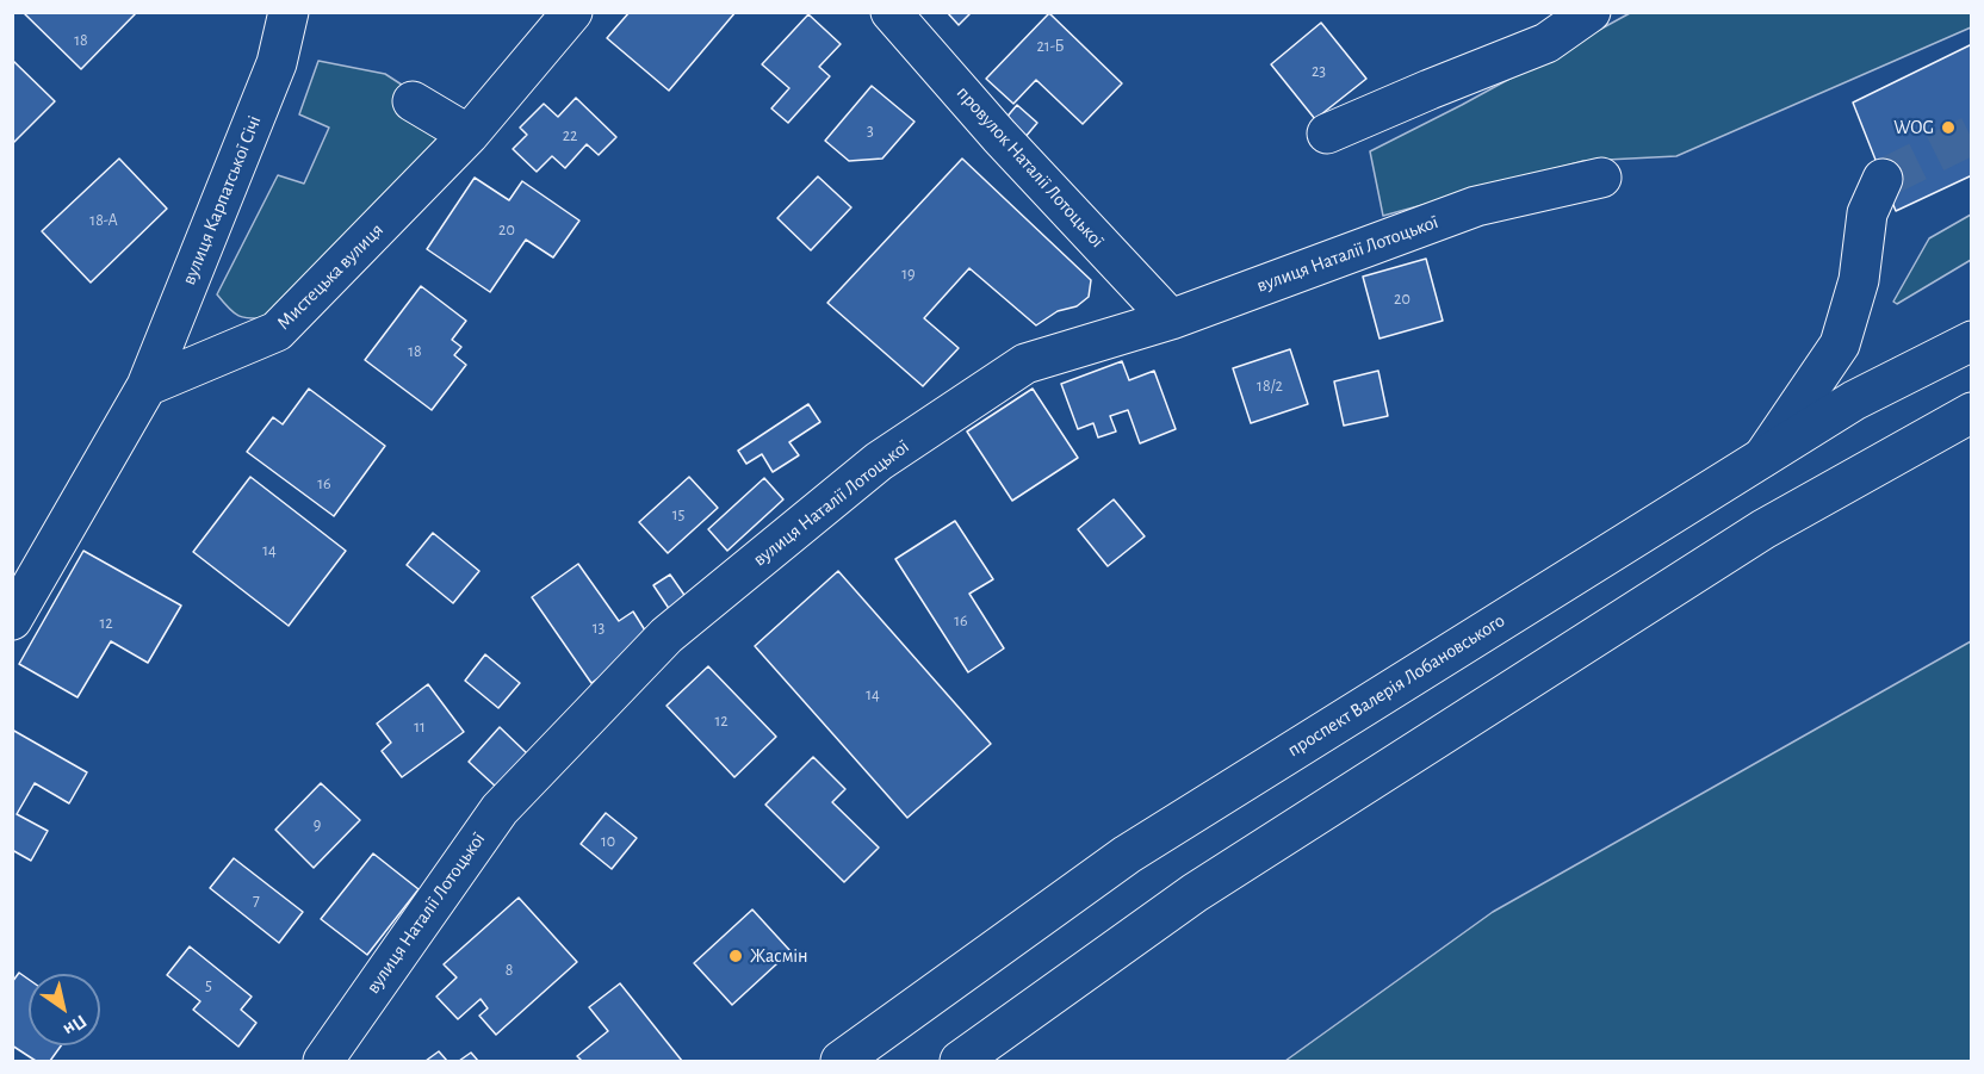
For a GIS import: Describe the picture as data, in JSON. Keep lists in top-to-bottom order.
{
  "streets": {
    "street": [
      "провулок Наталії Лотоцької",
      "вулиця Карпатської Січі",
      "вулиця Наталії Лотоцької",
      "Мистецька вулиця",
      "проспект Валерія Лобановського"
    ]
  },
  "crossings": [
    ["провулок Наталії Лотоцької", "вулиця Наталії Лотоцької"],
    ["вулиця Карпатської Січі", "Мистецька вулиця"]
  ],
  "places": ["WOG", "Жасмін"],
  "house_numbers": [
    "18",
    "21-Б",
    "23",
    "3",
    "22",
    "18-А",
    "20",
    "19",
    "20",
    "18",
    "18/2",
    "16",
    "15",
    "14",
    "16",
    "12",
    "13",
    "14",
    "12",
    "11",
    "9",
    "10",
    "7",
    "8",
    "5"
  ],
  "north": "bottom right"
}
